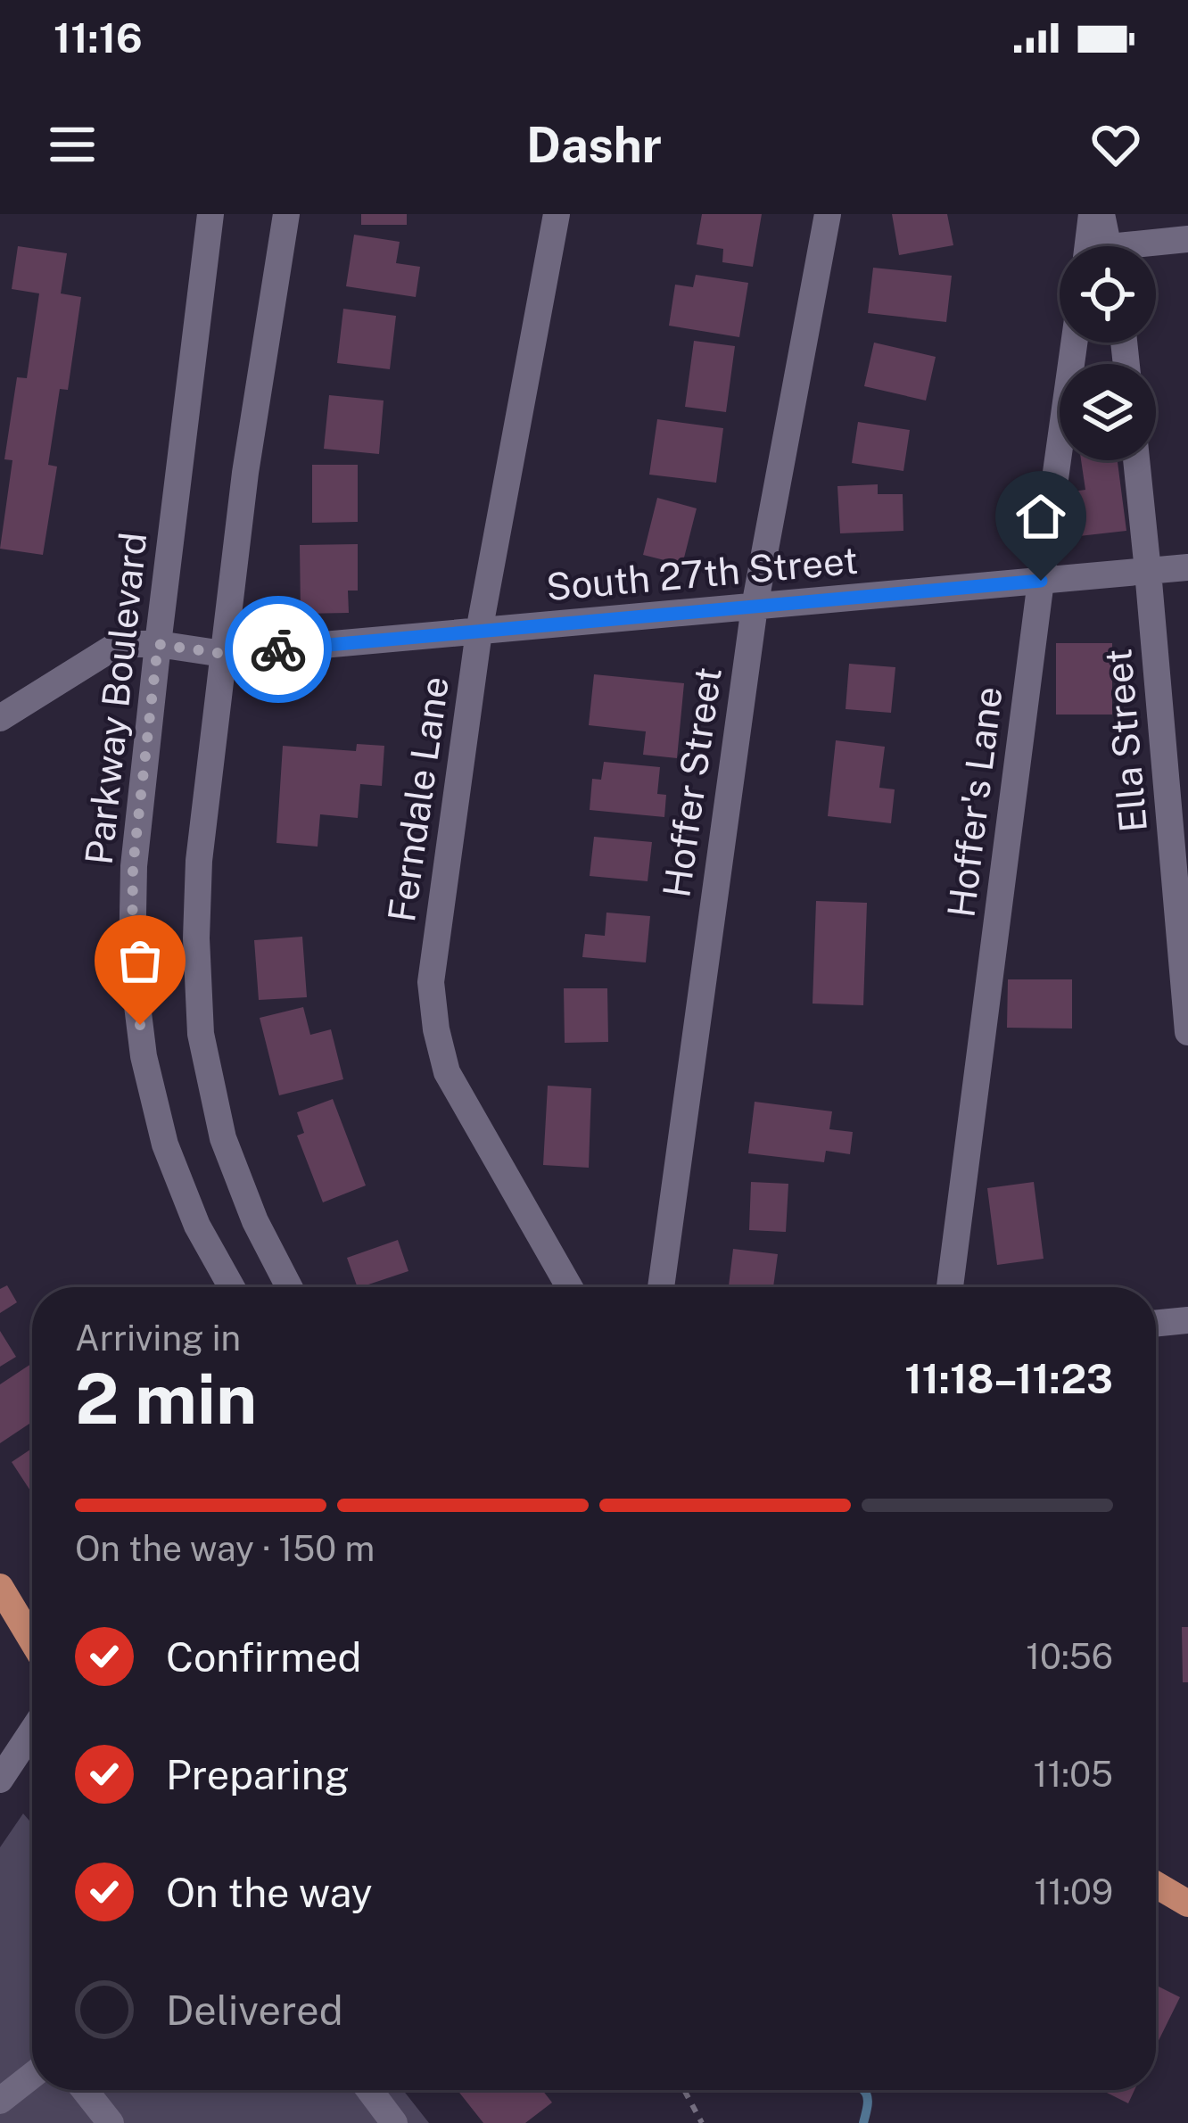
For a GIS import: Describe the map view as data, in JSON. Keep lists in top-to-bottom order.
{
  "streets": {
    "street": [
      "South 27th Street",
      "Parkway Boulevard",
      "Ella Street",
      "Hoffer Street",
      "Ferndale Lane",
      "Hoffer's Lane"
    ]
  },
  "crossings": [
    ["South 27th Street", "Parkway Boulevard"],
    ["South 27th Street", "Ella Street"],
    ["South 27th Street", "Hoffer Street"],
    ["South 27th Street", "Ferndale Lane"],
    ["South 27th Street", "Hoffer's Lane"]
  ],
  "page": {
    "status": "11:16",
    "header": "Dashr",
    "heading": ["2 min", "Arriving in", "11:18–11:23"],
    "bar": "On the way · 150 m",
    "list": [
      ["Confirmed", "10:56"],
      ["Preparing", "11:05"],
      ["On the way", "11:09"],
      "Delivered"
    ]
  }
}
